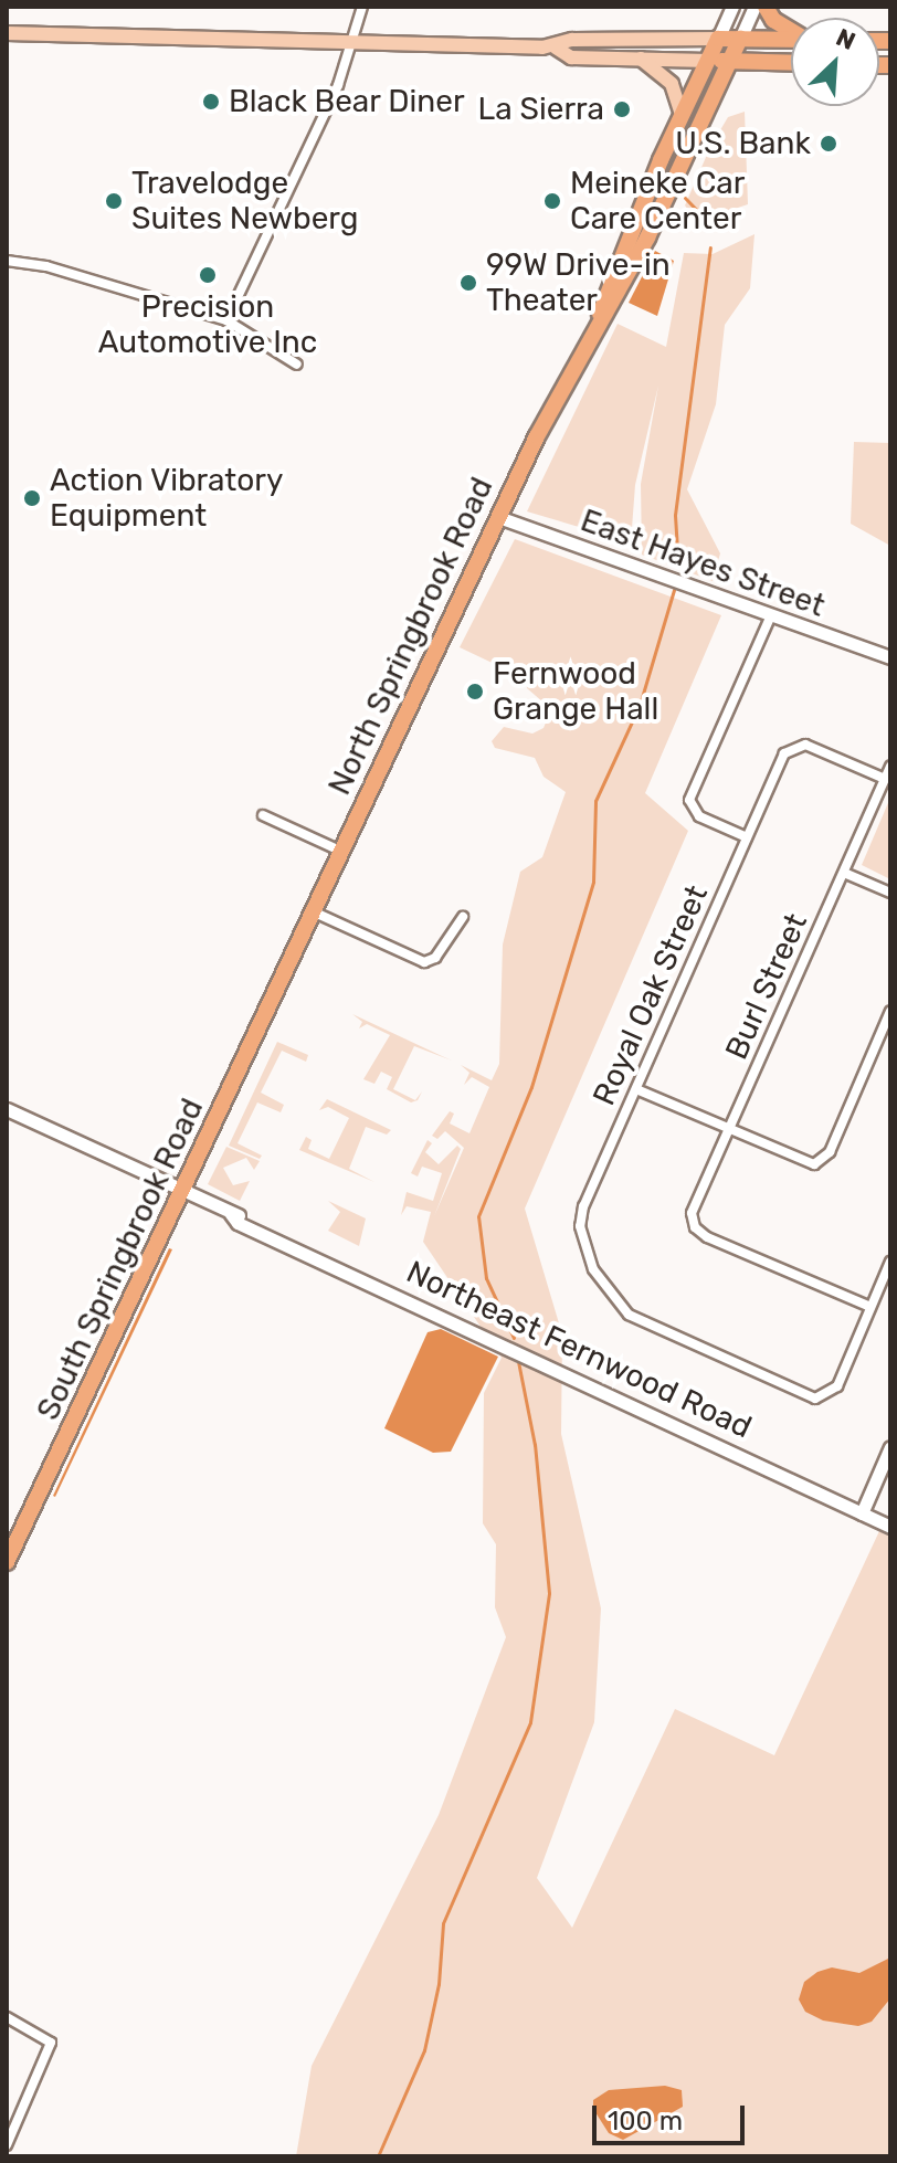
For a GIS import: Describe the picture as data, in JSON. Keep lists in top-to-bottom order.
{
  "streets": {
    "highway": ["North Springbrook Road", "South Springbrook Road"],
    "street": [
      "East Hayes Street",
      "Burl Street",
      "Royal Oak Street",
      "Northeast Fernwood Road"
    ]
  },
  "crossings": [
    ["East Hayes Street", "North Springbrook Road"],
    ["North Springbrook Road", "South Springbrook Road"],
    ["Burl Street", "Royal Oak Street"],
    ["South Springbrook Road", "Northeast Fernwood Road"]
  ],
  "places": [
    "Black Bear Diner",
    "La Sierra",
    "U.S. Bank",
    "Travelodge Suites Newberg",
    "Meineke Car Care Center",
    "Precision Automotive Inc",
    "99W Drive-in Theater",
    "Action Vibratory Equipment",
    "Fernwood Grange Hall"
  ],
  "scale_bar": "100 m",
  "north": "top right"
}
